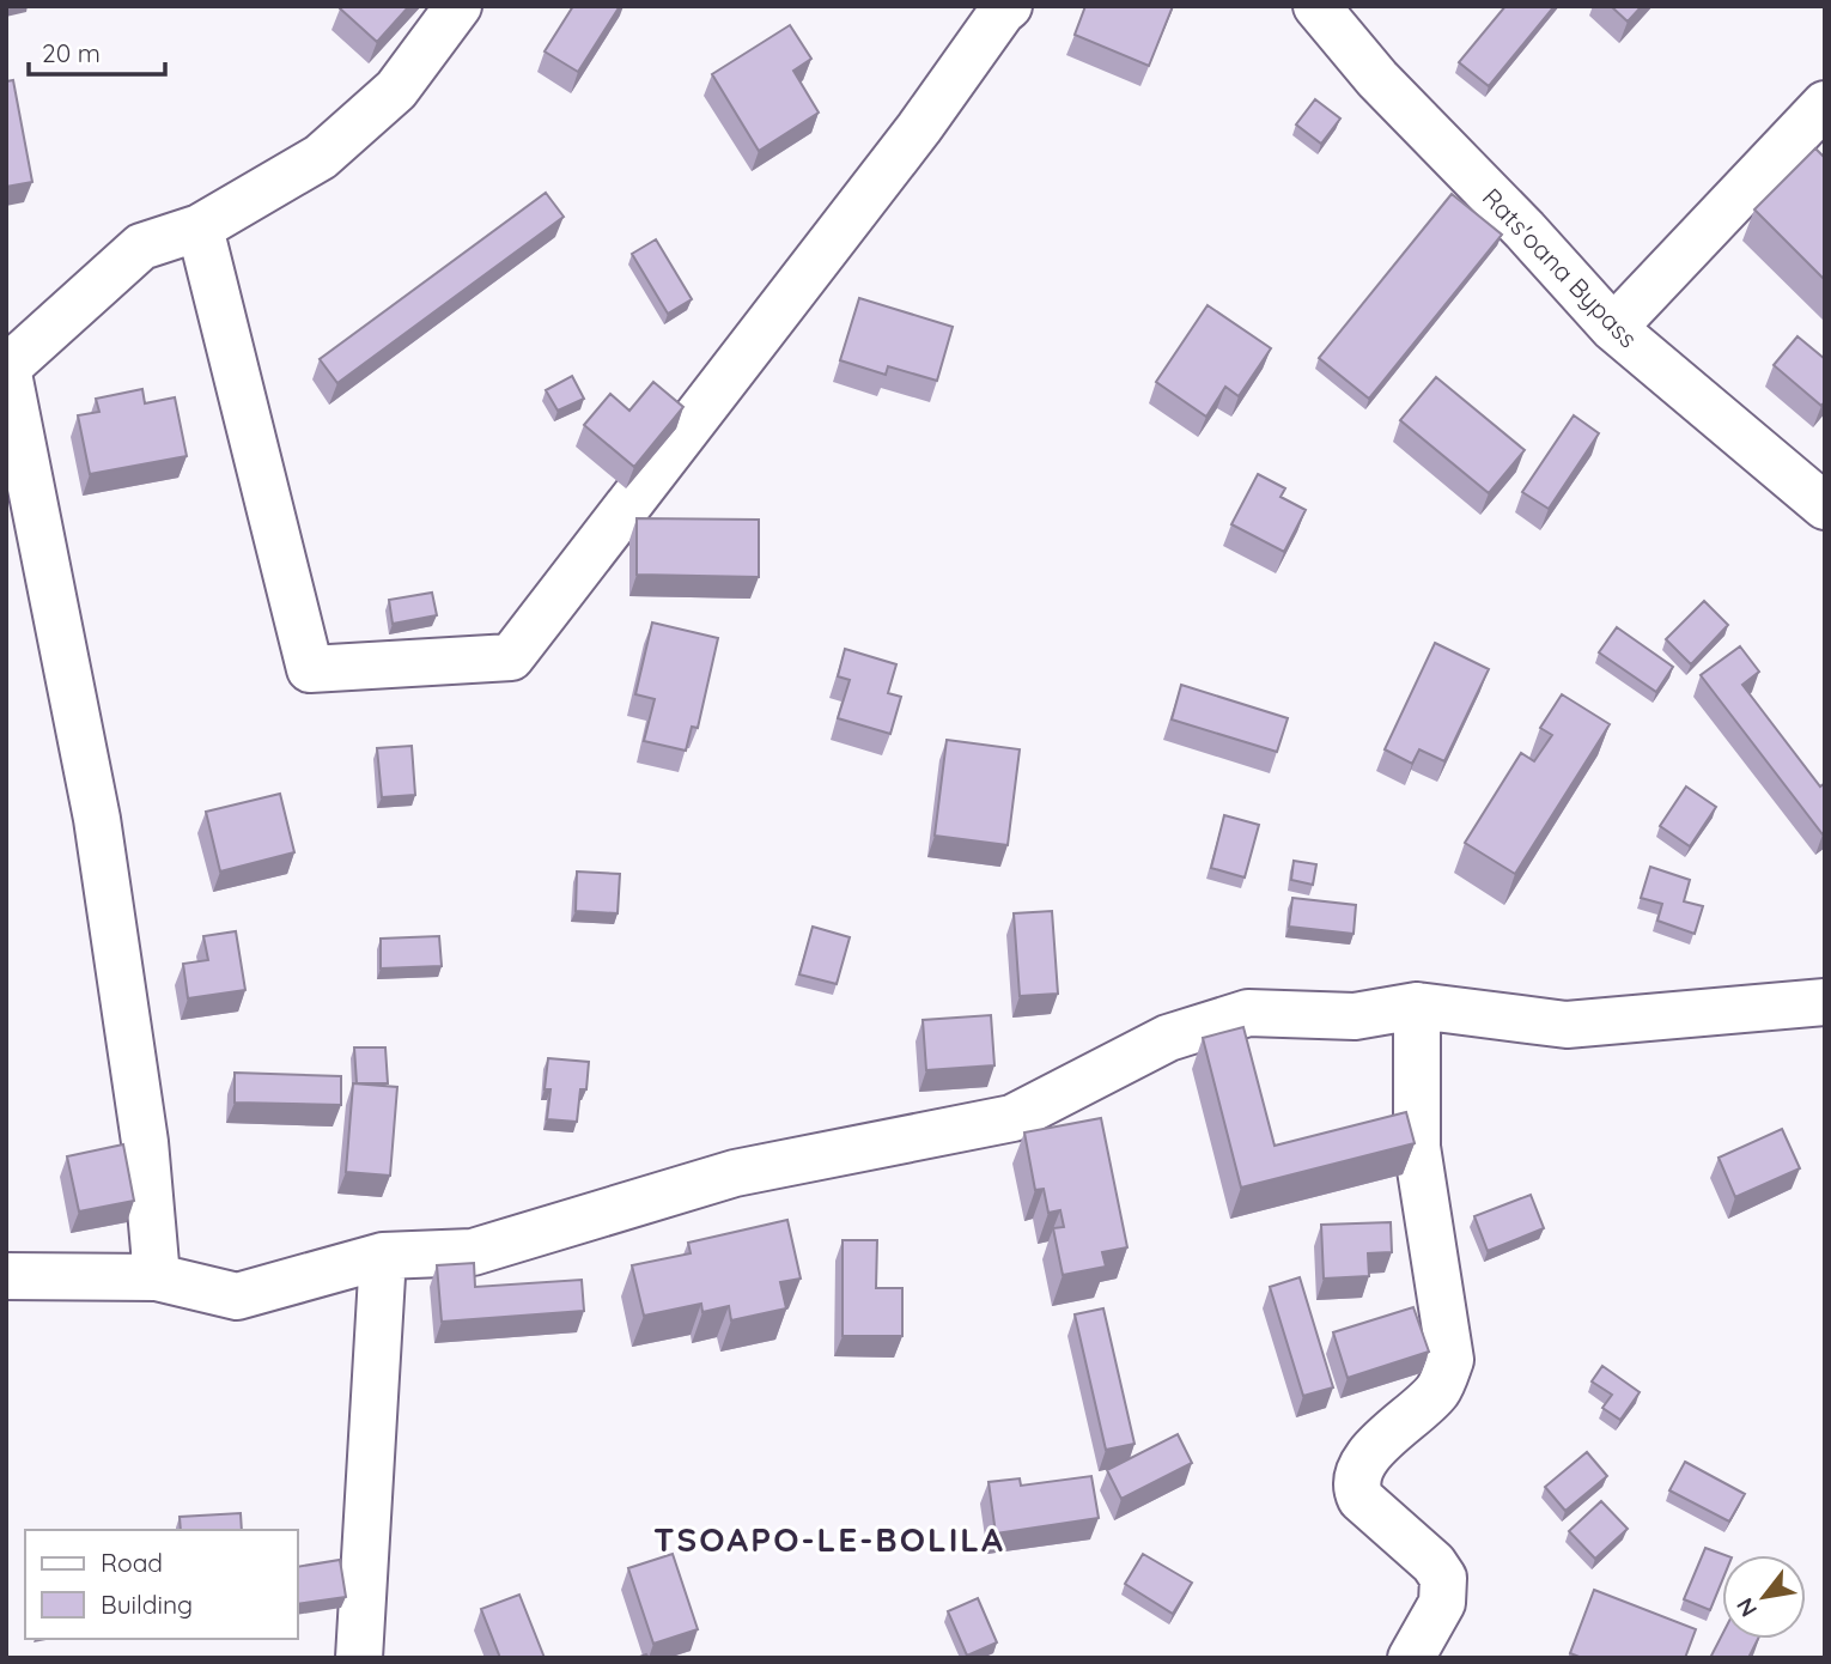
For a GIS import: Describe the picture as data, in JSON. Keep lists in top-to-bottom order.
{
  "streets": {
    "street": ["Rats'oana Bypass"]
  },
  "districts": ["TSOAPO-LE-BOLILA"],
  "legend": ["Road", "Building"],
  "scale_bar": "20 m",
  "north": "bottom left"
}
